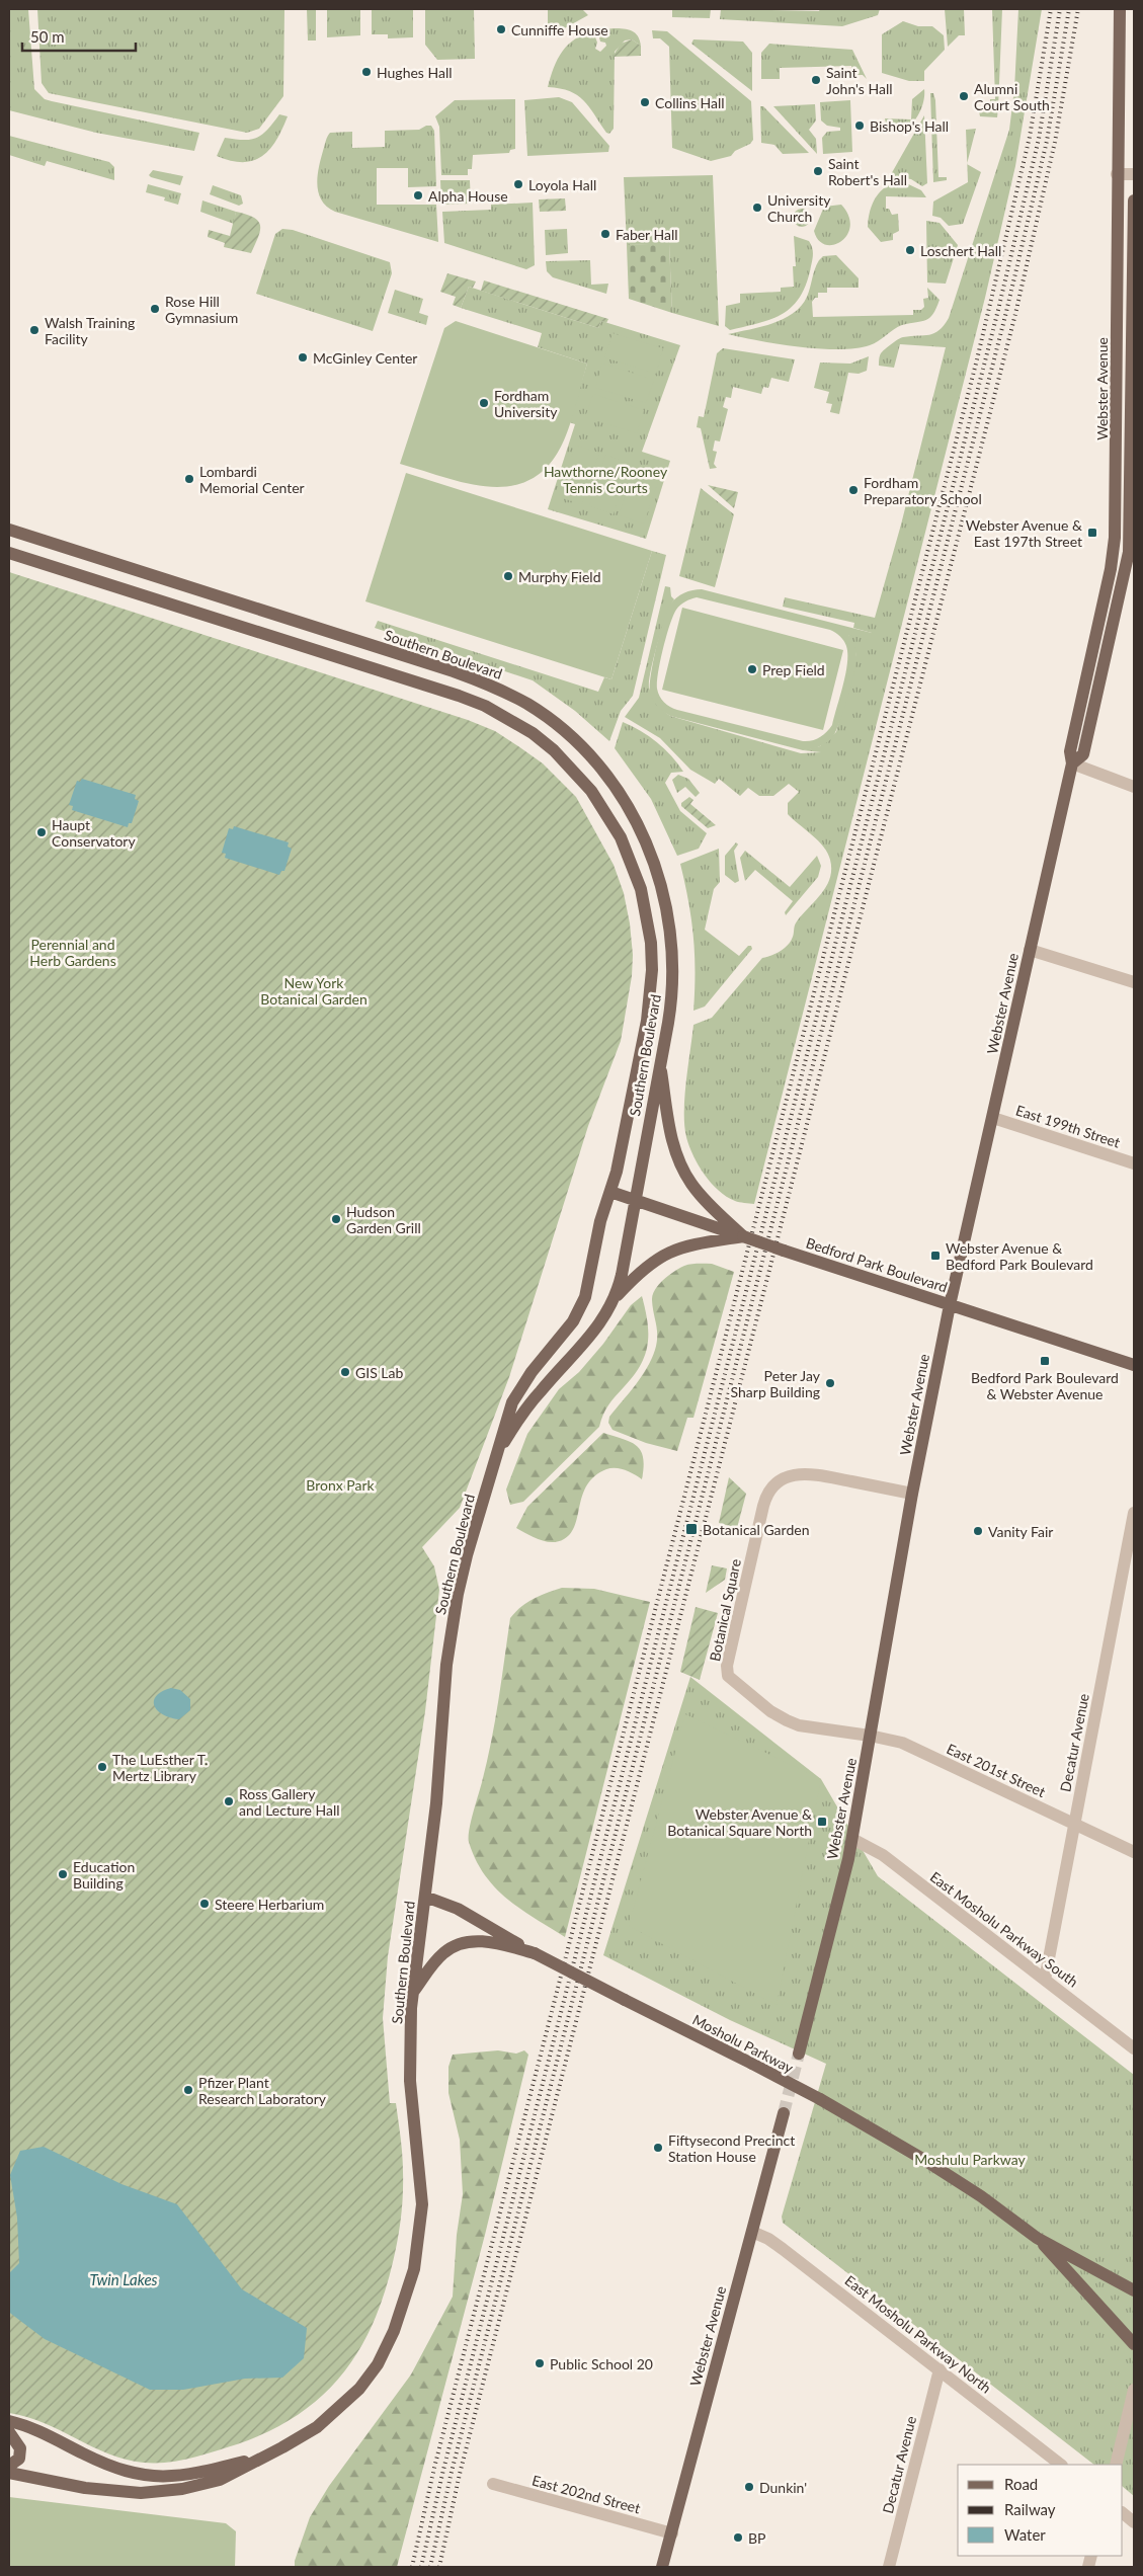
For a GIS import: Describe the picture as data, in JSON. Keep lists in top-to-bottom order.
{
  "streets": {
    "main road": [
      "Webster Avenue",
      "Southern Boulevard",
      "Bedford Park Boulevard",
      "Mosholu Parkway"
    ],
    "street": [
      "East 199th Street",
      "Botanical Square",
      "Decatur Avenue",
      "East 201st Street",
      "East Mosholu Parkway South",
      "East Mosholu Parkway North",
      "East 202nd Street"
    ]
  },
  "crossings": [
    ["Webster Avenue", "East 199th Street"],
    ["Webster Avenue", "Bedford Park Boulevard"],
    ["Webster Avenue", "Botanical Square"],
    ["Webster Avenue", "East 201st Street"],
    ["Webster Avenue", "East Mosholu Parkway South"],
    ["Webster Avenue", "East Mosholu Parkway North"],
    ["Webster Avenue", "East 202nd Street"],
    ["Southern Boulevard", "Bedford Park Boulevard"],
    ["Southern Boulevard", "Mosholu Parkway"],
    ["Botanical Square", "East 201st Street"],
    ["Decatur Avenue", "East 201st Street"],
    ["Decatur Avenue", "East Mosholu Parkway South"],
    ["Decatur Avenue", "East Mosholu Parkway North"]
  ],
  "water": ["Twin Lakes"],
  "parks": [
    "Hawthorne/Rooney Tennis Courts",
    "Perennial and Herb Gardens",
    "New York Botanical Garden",
    "Bronx Park",
    "Moshulu Parkway"
  ],
  "places": {
    "other": [
      "Cunniffe House",
      "Hughes Hall",
      "Saint John's Hall",
      "Alumni Court South",
      "Collins Hall",
      "Bishop's Hall",
      "Saint Robert's Hall",
      "Loyola Hall",
      "Alpha House",
      "University Church",
      "Faber Hall",
      "Loschert Hall",
      "Rose Hill Gymnasium",
      "Walsh Training Facility",
      "McGinley Center",
      "Fordham University",
      "Lombardi Memorial Center",
      "Fordham Preparatory School",
      "Murphy Field",
      "Prep Field",
      "Haupt Conservatory",
      "Hudson Garden Grill",
      "GIS Lab",
      "Peter Jay Sharp Building",
      "Vanity Fair",
      "The LuEsther T. Mertz Library",
      "Ross Gallery and Lecture Hall",
      "Education Building",
      "Steere Herbarium",
      "Pfizer Plant Research Laboratory",
      "Fiftysecond Precinct Station House",
      "Public School 20",
      "Dunkin'",
      "BP"
    ],
    "transit": [
      "Webster Avenue & East 197th Street",
      "Webster Avenue & Bedford Park Boulevard",
      "Bedford Park Boulevard & Webster Avenue",
      "Botanical Garden",
      "Webster Avenue & Botanical Square North"
    ]
  },
  "legend": ["Road", "Railway", "Water"],
  "scale_bar": "50 m"
}
